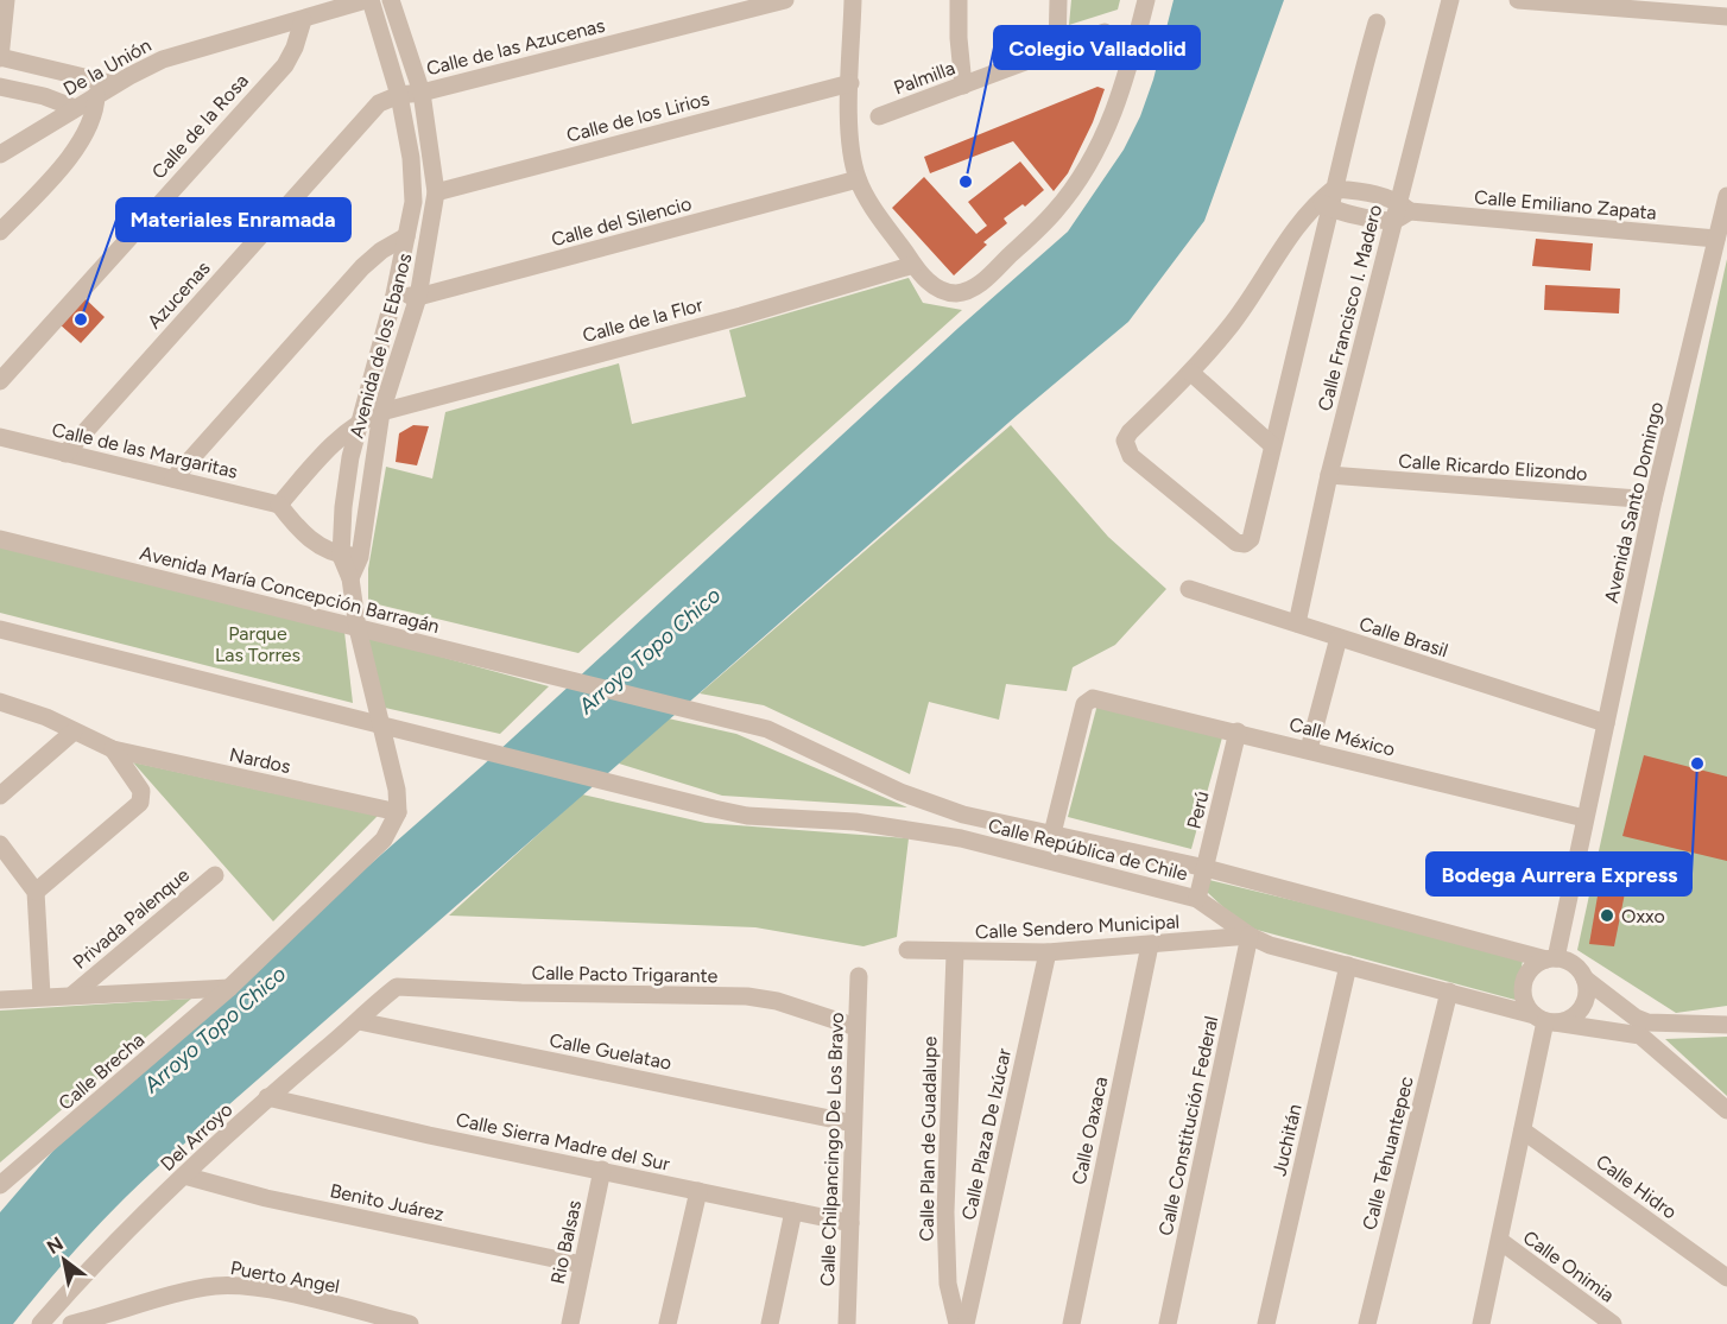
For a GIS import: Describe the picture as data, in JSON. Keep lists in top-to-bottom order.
{
  "streets": {
    "street": [
      "Calle de las Azucenas",
      "De la Unión",
      "Palmilla",
      "Calle de los Lirios",
      "Calle de la Rosa",
      "Calle Emiliano Zapata",
      "Calle del Silencio",
      "Azucenas",
      "Calle Francisco I. Madero",
      "Calle de la Flor",
      "Avenida de los Ebanos",
      "Calle de las Margaritas",
      "Calle Ricardo Elizondo",
      "Avenida Santo Domingo",
      "Avenida María Concepción Barragán",
      "Calle Brasil",
      "Calle México",
      "Nardos",
      "Perú",
      "Calle República de Chile",
      "Privada Palenque",
      "Calle Sendero Municipal",
      "Calle Pacto Trigarante",
      "Calle Guelatao",
      "Calle Brecha",
      "Calle Constitución Federal",
      "Calle Oaxaca",
      "Calle Plaza De Izúcar",
      "Del Arroyo",
      "Calle Plan de Guadalupe",
      "Juchitán",
      "Calle Sierra Madre del Sur",
      "Calle Chilpancingo De Los Bravo",
      "Calle Tehuantepec",
      "Calle Hidro",
      "Benito Juárez",
      "Rio Balsas",
      "Calle Onimia",
      "Puerto Angel"
    ]
  },
  "crossings": [
    ["Calle de las Azucenas", "Azucenas"],
    ["Calle de las Azucenas", "Avenida de los Ebanos"],
    ["De la Unión", "Calle de la Rosa"],
    ["Calle de los Lirios", "Avenida de los Ebanos"],
    ["Calle Emiliano Zapata", "Calle Francisco I. Madero"],
    ["Calle Emiliano Zapata", "Avenida Santo Domingo"],
    ["Calle del Silencio", "Avenida de los Ebanos"],
    ["Azucenas", "Avenida de los Ebanos"],
    ["Azucenas", "Calle de las Margaritas"],
    ["Calle Francisco I. Madero", "Calle Ricardo Elizondo"],
    ["Calle Francisco I. Madero", "Calle Brasil"],
    ["Calle de la Flor", "Avenida de los Ebanos"],
    ["Calle Ricardo Elizondo", "Avenida Santo Domingo"],
    ["Avenida Santo Domingo", "Calle Brasil"],
    ["Avenida Santo Domingo", "Calle México"],
    ["Avenida Santo Domingo", "Calle República de Chile"],
    ["Avenida María Concepción Barragán", "Calle República de Chile"],
    ["Calle México", "Perú"],
    ["Calle México", "Calle República de Chile"],
    ["Nardos", "Calle Brecha"],
    ["Perú", "Calle República de Chile"],
    ["Calle República de Chile", "Calle Sendero Municipal"],
    ["Calle República de Chile", "Calle Constitución Federal"],
    ["Calle República de Chile", "Juchitán"],
    ["Calle República de Chile", "Calle Tehuantepec"],
    ["Calle Sendero Municipal", "Calle Constitución Federal"],
    ["Calle Sendero Municipal", "Calle Oaxaca"],
    ["Calle Sendero Municipal", "Calle Plaza De Izúcar"],
    ["Calle Sendero Municipal", "Calle Plan de Guadalupe"],
    ["Calle Pacto Trigarante", "Del Arroyo"],
    ["Calle Pacto Trigarante", "Calle Chilpancingo De Los Bravo"],
    ["Calle Guelatao", "Del Arroyo"],
    ["Calle Guelatao", "Calle Chilpancingo De Los Bravo"],
    ["Del Arroyo", "Calle Sierra Madre del Sur"],
    ["Del Arroyo", "Benito Juárez"],
    ["Calle Sierra Madre del Sur", "Calle Chilpancingo De Los Bravo"],
    ["Calle Sierra Madre del Sur", "Rio Balsas"],
    ["Benito Juárez", "Rio Balsas"]
  ],
  "water": ["Arroyo Topo Chico"],
  "parks": ["Parque Las Torres"],
  "places": [
    "Colegio Valladolid",
    "Materiales Enramada",
    "Bodega Aurrera Express",
    "Oxxo"
  ],
  "north": "top left"
}
